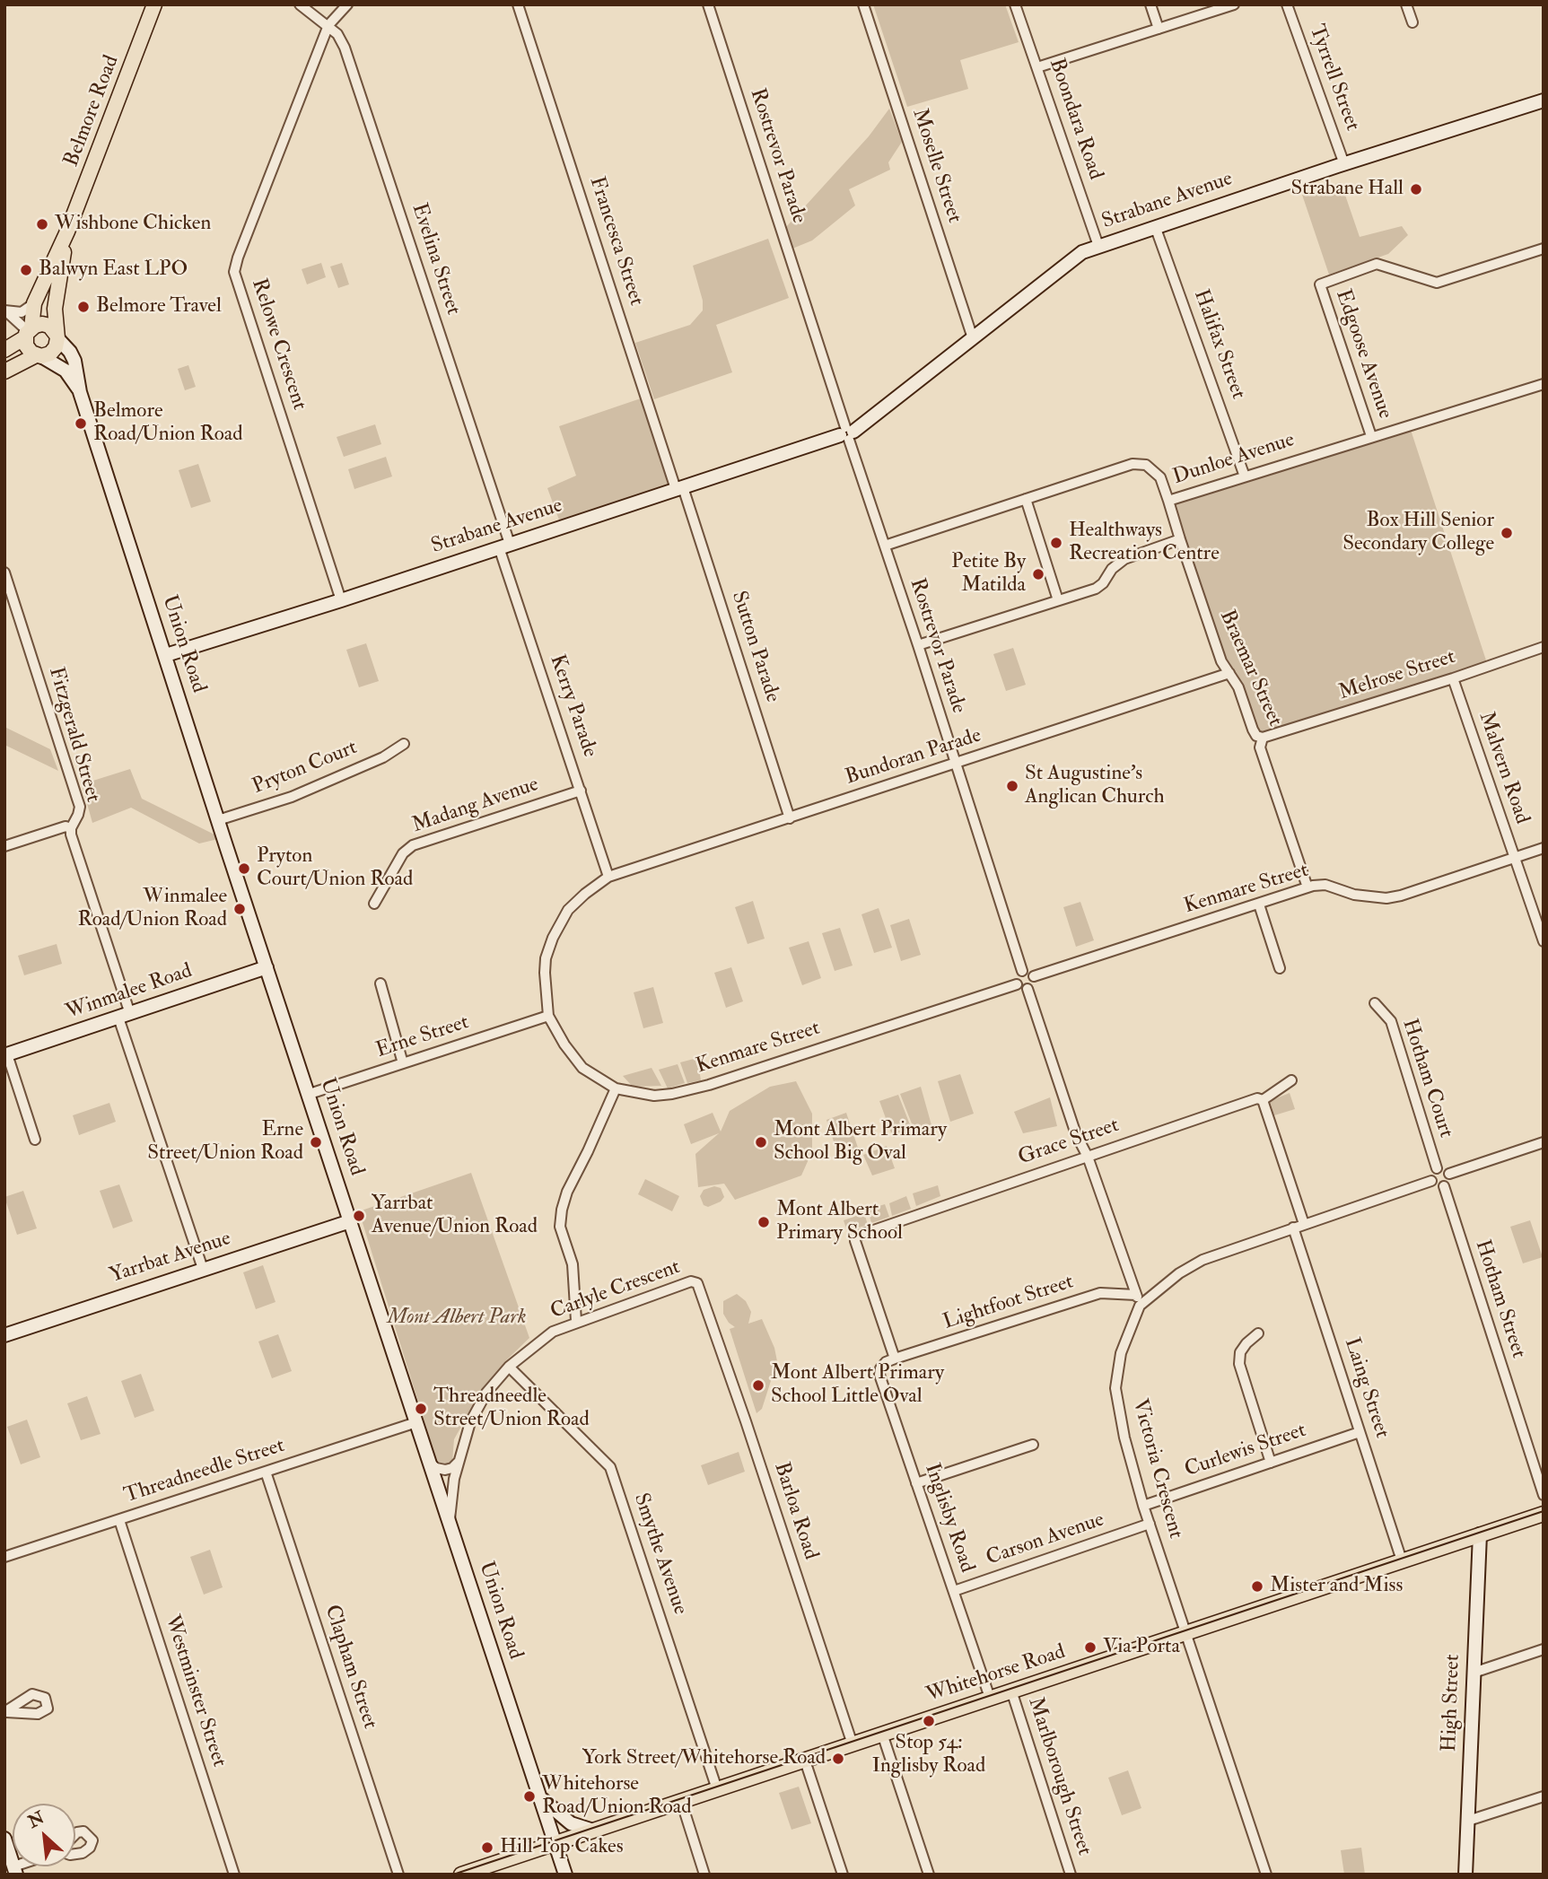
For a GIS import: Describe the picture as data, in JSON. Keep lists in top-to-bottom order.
{
  "streets": {
    "main road": ["Belmore Road", "Whitehorse Road"],
    "street": [
      "Tyrrell Street",
      "Boondara Road",
      "Rostrevor Parade",
      "Moselle Street",
      "Strabane Avenue",
      "Francesca Street",
      "Evelina Street",
      "Relowe Crescent",
      "Halifax Street",
      "Edgoose Avenue",
      "Dunloe Avenue",
      "Union Road",
      "Sutton Parade",
      "Braemar Street",
      "Melrose Street",
      "Kerry Parade",
      "Fitzgerald Street",
      "Bundoran Parade",
      "Pryton Court",
      "Malvern Road",
      "Madang Avenue",
      "Kenmare Street",
      "Winmalee Road",
      "Erne Street",
      "Hotham Court",
      "Grace Street",
      "Yarrbat Avenue",
      "Carlyle Crescent",
      "Hotham Street",
      "Lightfoot Street",
      "Laing Street",
      "Curlewis Street",
      "Victoria Crescent",
      "Threadneedle Street",
      "Barloa Road",
      "Inglisby Road",
      "Carson Avenue",
      "Smythe Avenue",
      "Clapham Street",
      "Westminster Street",
      "High Street",
      "Marlborough Street"
    ]
  },
  "crossings": [
    ["Tyrrell Street", "Strabane Avenue"],
    ["Belmore Road", "Union Road"],
    ["Boondara Road", "Strabane Avenue"],
    ["Rostrevor Parade", "Strabane Avenue"],
    ["Rostrevor Parade", "Dunloe Avenue"],
    ["Rostrevor Parade", "Bundoran Parade"],
    ["Rostrevor Parade", "Kenmare Street"],
    ["Moselle Street", "Strabane Avenue"],
    ["Strabane Avenue", "Francesca Street"],
    ["Strabane Avenue", "Evelina Street"],
    ["Strabane Avenue", "Relowe Crescent"],
    ["Strabane Avenue", "Halifax Street"],
    ["Strabane Avenue", "Union Road"],
    ["Strabane Avenue", "Sutton Parade"],
    ["Strabane Avenue", "Kerry Parade"],
    ["Francesca Street", "Sutton Parade"],
    ["Evelina Street", "Relowe Crescent"],
    ["Evelina Street", "Kerry Parade"],
    ["Halifax Street", "Dunloe Avenue"],
    ["Edgoose Avenue", "Dunloe Avenue"],
    ["Dunloe Avenue", "Braemar Street"],
    ["Union Road", "Pryton Court"],
    ["Union Road", "Winmalee Road"],
    ["Union Road", "Erne Street"],
    ["Union Road", "Yarrbat Avenue"],
    ["Union Road", "Carlyle Crescent"],
    ["Union Road", "Threadneedle Street"],
    ["Union Road", "Whitehorse Road"],
    ["Sutton Parade", "Bundoran Parade"],
    ["Braemar Street", "Melrose Street"],
    ["Braemar Street", "Bundoran Parade"],
    ["Braemar Street", "Kenmare Street"],
    ["Melrose Street", "Malvern Road"],
    ["Kerry Parade", "Bundoran Parade"],
    ["Kerry Parade", "Madang Avenue"],
    ["Fitzgerald Street", "Winmalee Road"],
    ["Fitzgerald Street", "Yarrbat Avenue"],
    ["Bundoran Parade", "Erne Street"],
    ["Malvern Road", "Kenmare Street"],
    ["Hotham Court", "Hotham Street"],
    ["Hotham Court", "Victoria Crescent"],
    ["Grace Street", "Lightfoot Street"],
    ["Grace Street", "Inglisby Road"],
    ["Carlyle Crescent", "Barloa Road"],
    ["Carlyle Crescent", "Smythe Avenue"],
    ["Hotham Street", "Victoria Crescent"],
    ["Lightfoot Street", "Inglisby Road"],
    ["Laing Street", "Curlewis Street"],
    ["Laing Street", "Victoria Crescent"],
    ["Laing Street", "Whitehorse Road"],
    ["Curlewis Street", "Victoria Crescent"],
    ["Victoria Crescent", "Carson Avenue"],
    ["Victoria Crescent", "Whitehorse Road"],
    ["Threadneedle Street", "Clapham Street"],
    ["Threadneedle Street", "Westminster Street"],
    ["Barloa Road", "Whitehorse Road"],
    ["Inglisby Road", "Carson Avenue"],
    ["Inglisby Road", "Whitehorse Road"],
    ["Smythe Avenue", "Whitehorse Road"],
    ["Whitehorse Road", "High Street"],
    ["Whitehorse Road", "Marlborough Street"]
  ],
  "parks": ["Mont Albert Park"],
  "places": [
    "Strabane Hall",
    "Wishbone Chicken",
    "Balwyn East LPO",
    "Belmore Travel",
    "Belmore Road/Union Road",
    "Box Hill Senior Secondary College",
    "Healthways Recreation Centre",
    "Petite By Matilda",
    "St Augustine's Anglican Church",
    "Pryton Court/Union Road",
    "Winmalee Road/Union Road",
    "Erne Street/Union Road",
    "Mont Albert Primary School Big Oval",
    "Yarrbat Avenue/Union Road",
    "Mont Albert Primary School",
    "Mont Albert Primary School Little Oval",
    "Threadneedle Street/Union Road",
    "Mister and Miss",
    "Via Porta",
    "Stop 54: Inglisby Road",
    "York Street/Whitehorse Road",
    "Whitehorse Road/Union Road",
    "Hill Top Cakes"
  ],
  "north": "top left"
}
